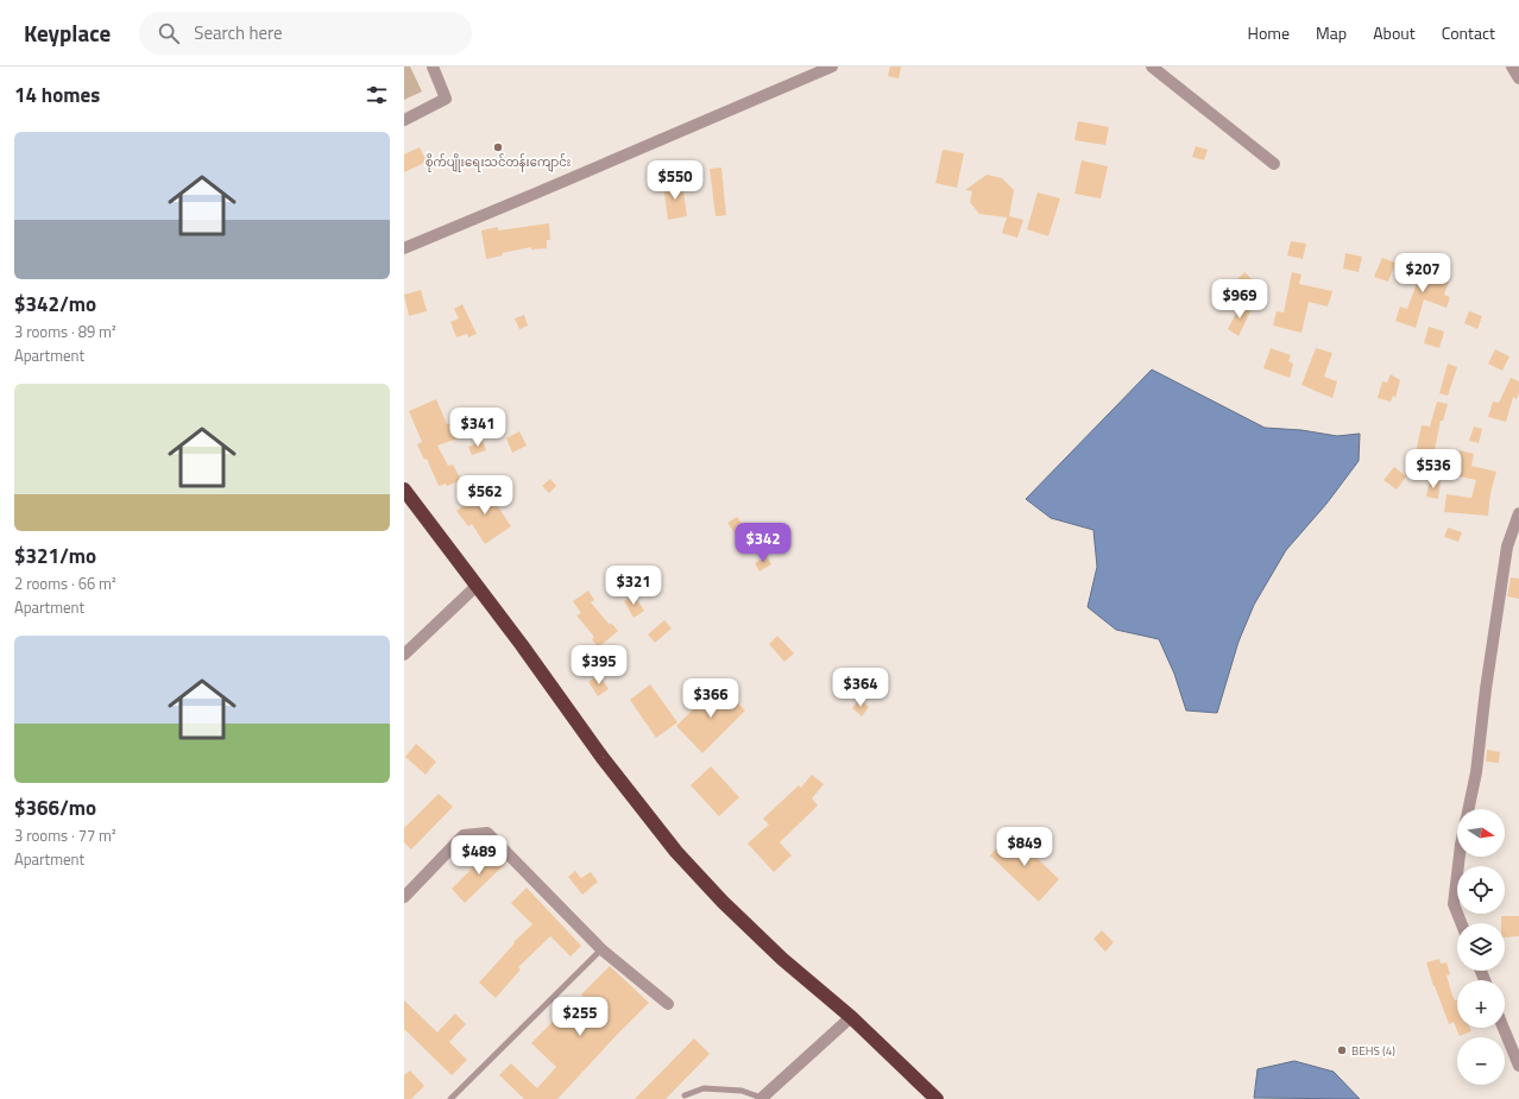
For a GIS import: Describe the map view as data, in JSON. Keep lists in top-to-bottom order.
{
  "places": ["စိုက်ပျိုးရေးသင်တန်းကျောင်း", "BEHS (4)"],
  "north": "right",
  "page": {
    "header": "Keyplace",
    "search": "Search here",
    "nav": [
      "Home",
      "Map",
      "About",
      "Contact"
    ],
    "heading": "14 homes",
    "list": [
      {
        "name": "$342/mo",
        "note": "3 rooms · 89 m² · Apartment"
      },
      {
        "name": "$321/mo",
        "note": "2 rooms · 66 m² · Apartment"
      },
      {
        "name": "$366/mo",
        "note": "3 rooms · 77 m² · Apartment"
      }
    ],
    "price": [
      "$550",
      "$207",
      "$969",
      "$341",
      "$536",
      "$562",
      "$342",
      "$321",
      "$395",
      "$364",
      "$366",
      "$849",
      "$489",
      "$255"
    ],
    "map_buttons": ["+", "−"]
  }
}
